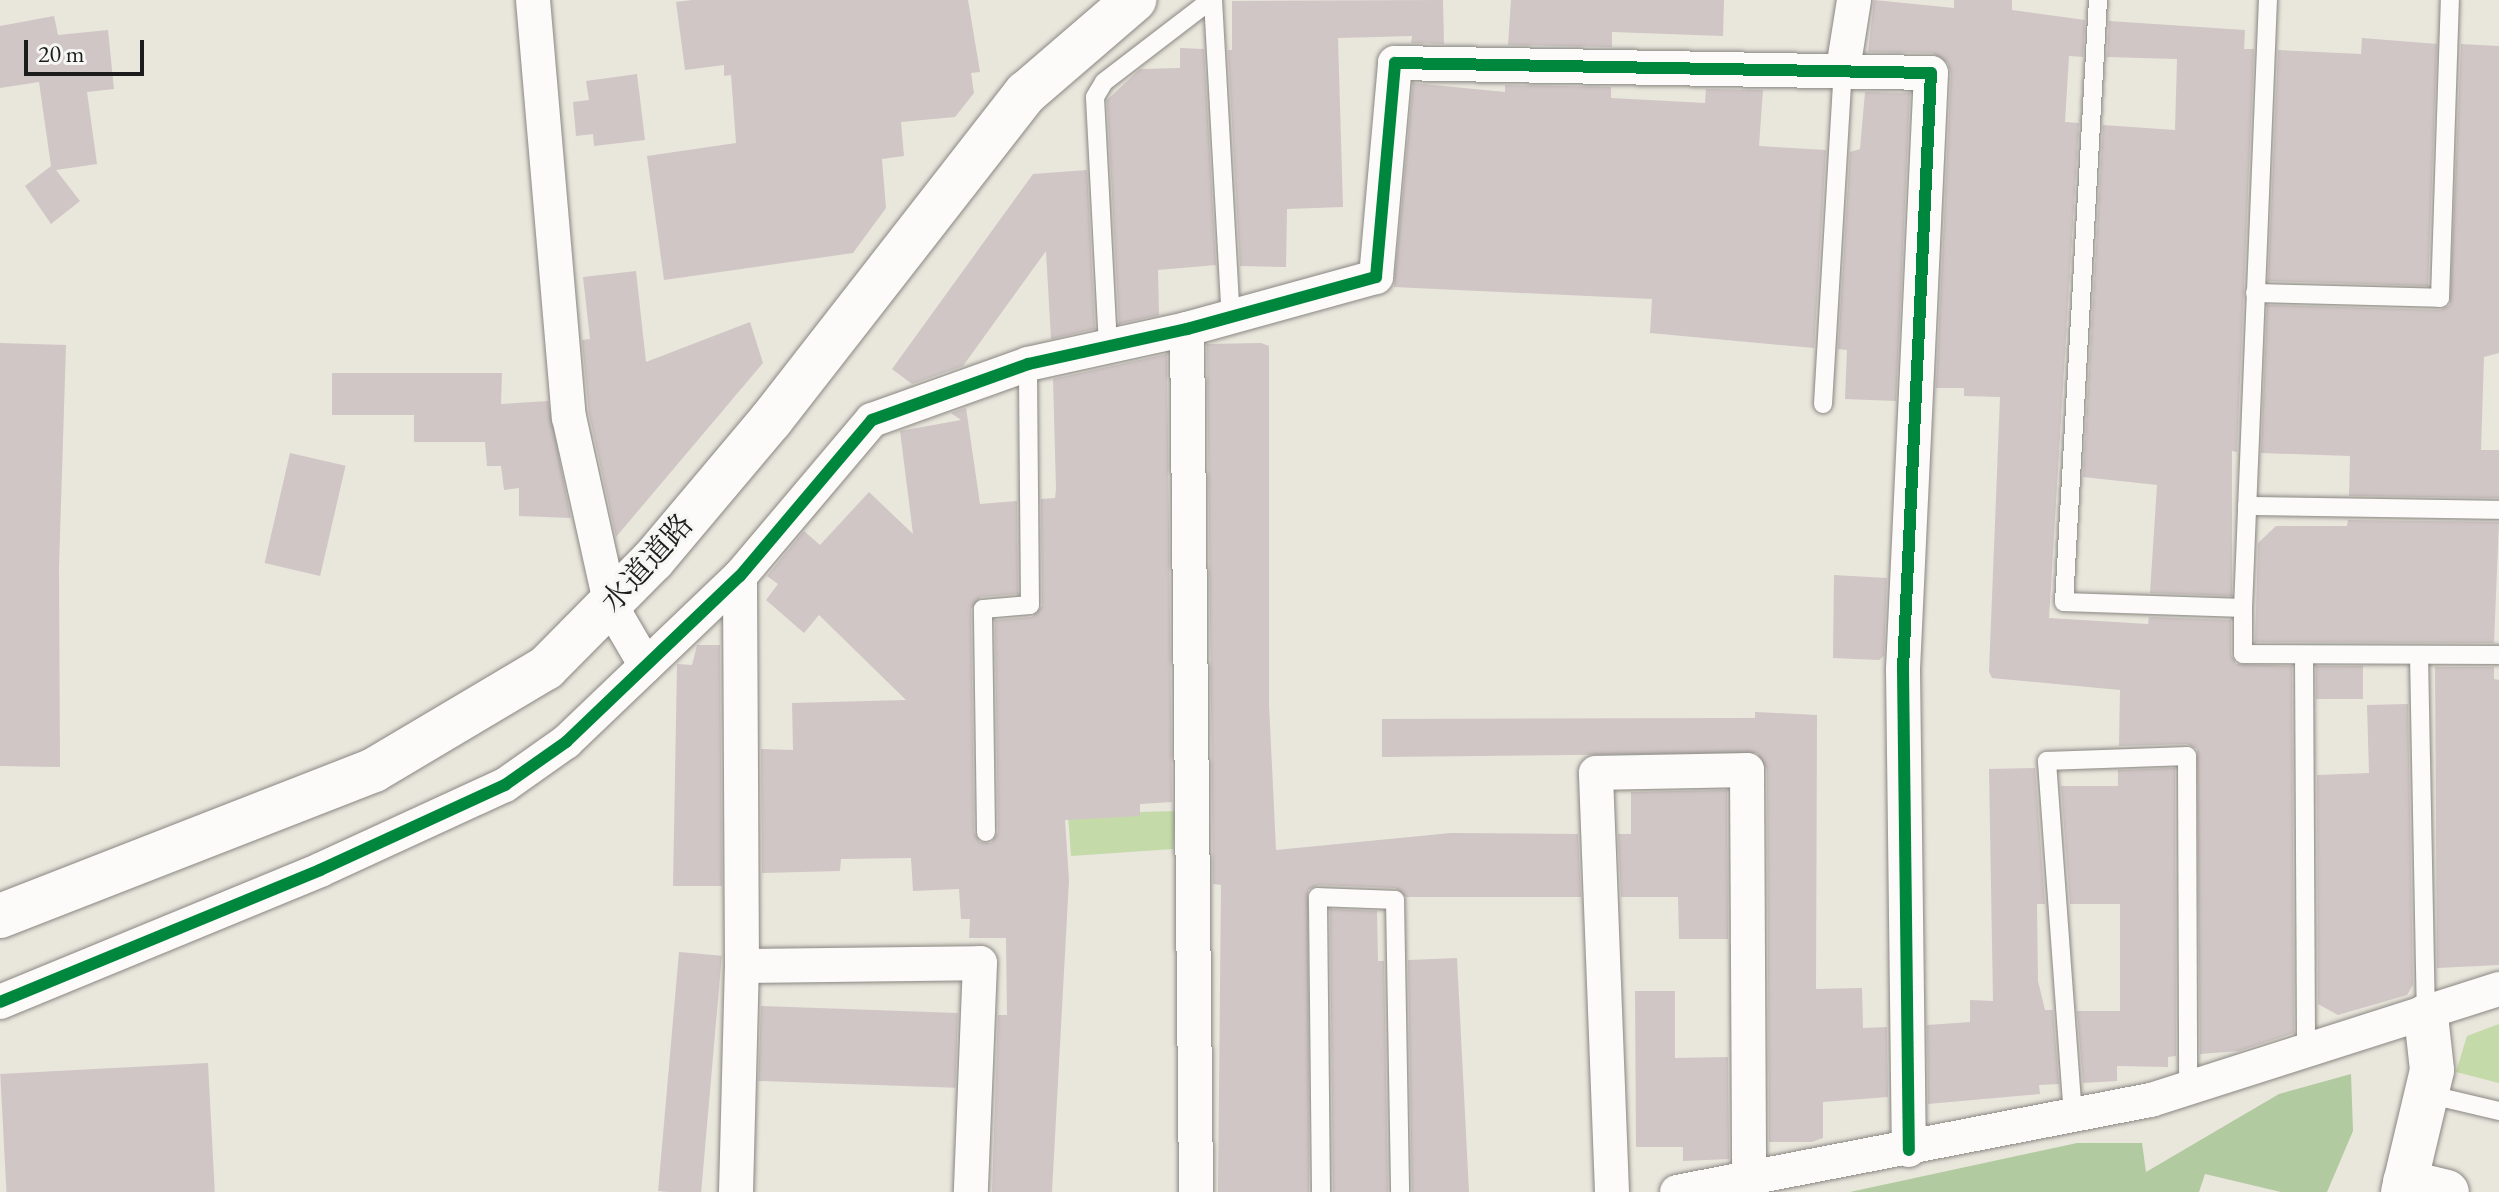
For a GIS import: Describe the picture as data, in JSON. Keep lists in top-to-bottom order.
{
  "streets": {
    "street": ["水道道路"]
  },
  "scale_bar": "20 m"
}
